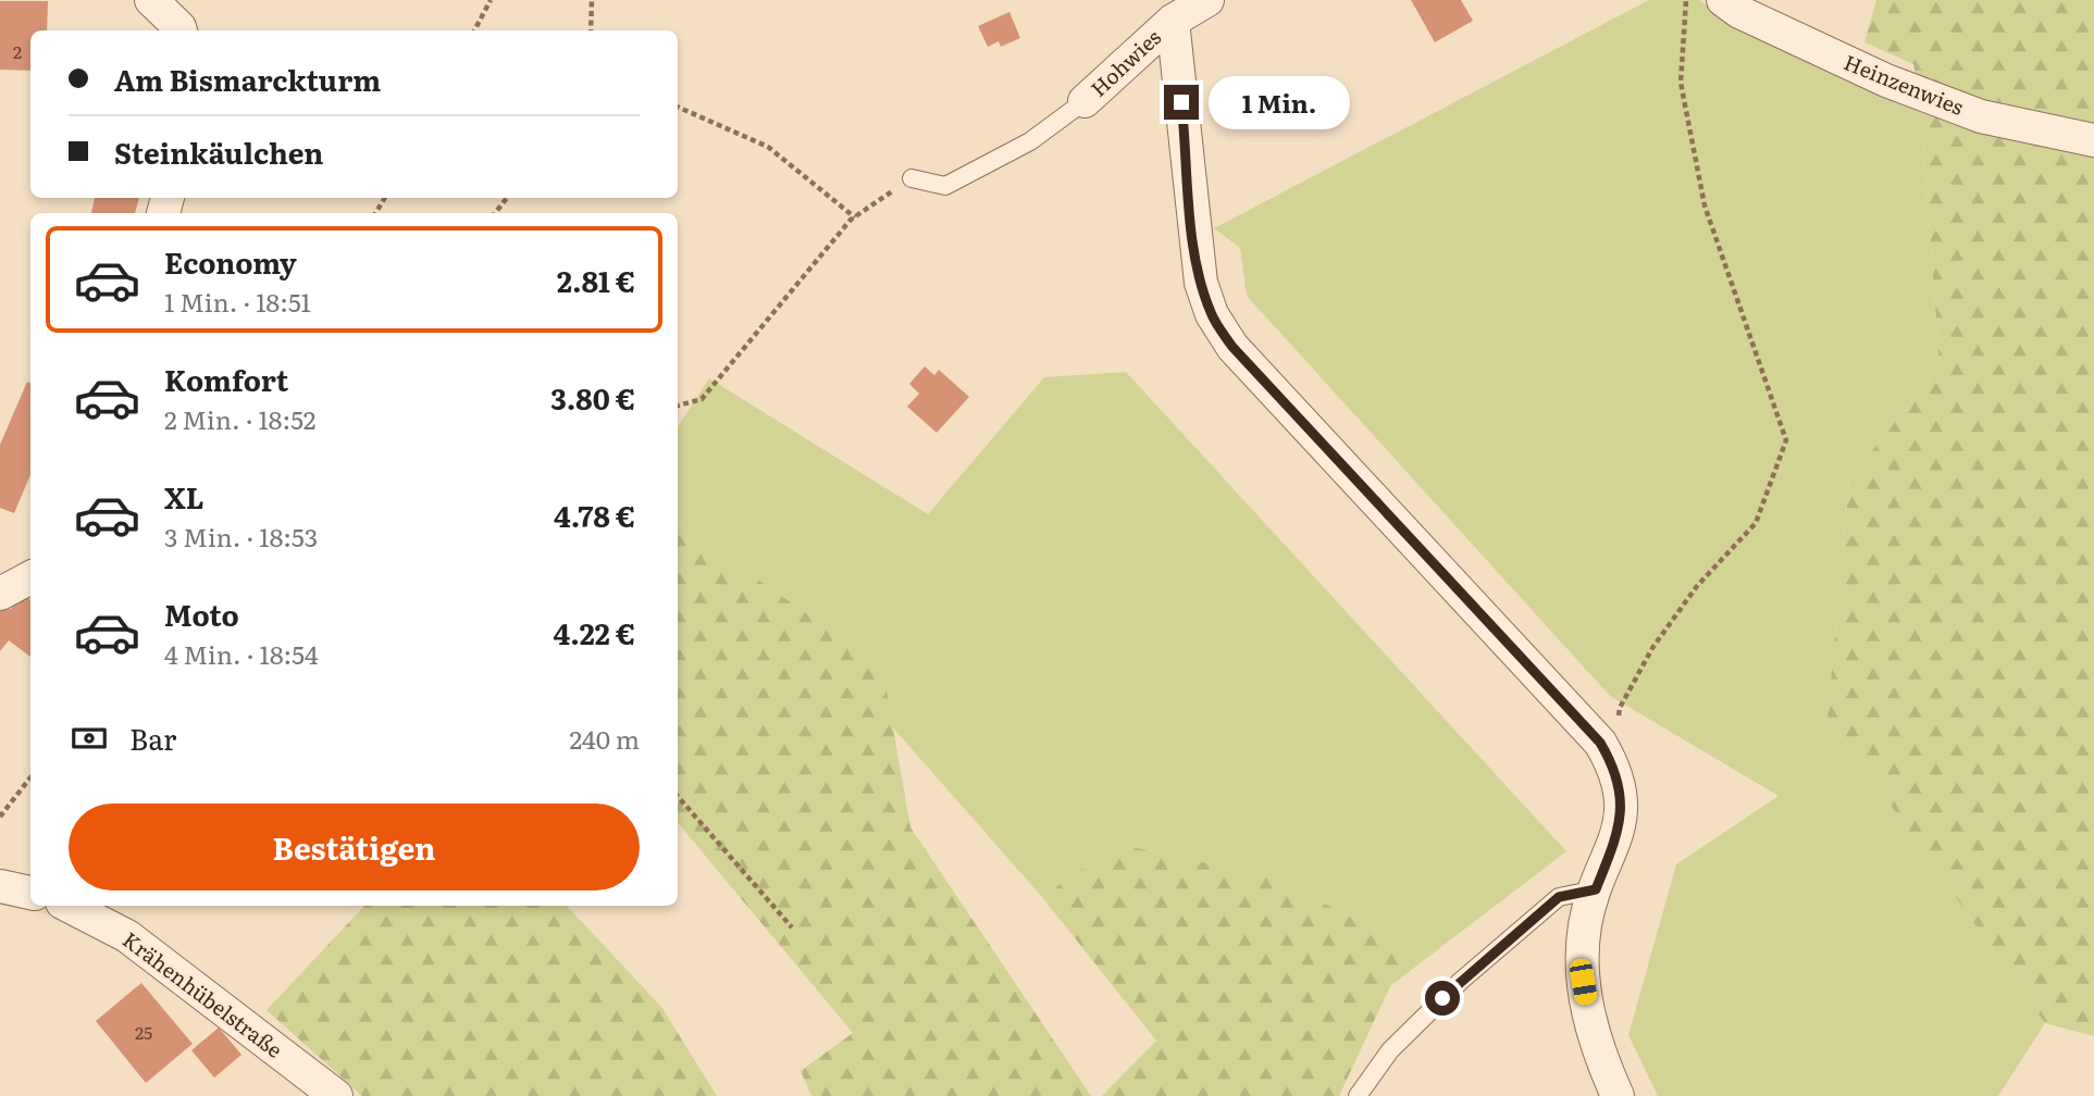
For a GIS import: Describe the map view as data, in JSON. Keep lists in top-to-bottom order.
{
  "streets": {
    "street": ["Hohwies", "Heinzenwies", "Krähenhübelstraße"]
  },
  "house_numbers": ["2", "25"],
  "page": {
    "banner": ["Am Bismarckturm", "Steinkäulchen"],
    "bubble": "1 Min.",
    "list": [
      {
        "name": "Economy",
        "note": "1 Min. · 18:51",
        "value": "2.81 €"
      },
      {
        "name": "Komfort",
        "note": "2 Min. · 18:52",
        "value": "3.80 €"
      },
      {
        "name": "XL",
        "note": "3 Min. · 18:53",
        "value": "4.78 €"
      },
      {
        "name": "Moto",
        "note": "4 Min. · 18:54",
        "value": "4.22 €"
      }
    ],
    "pay": ["Bar", "240 m"],
    "buttons": "Bestätigen"
  }
}
